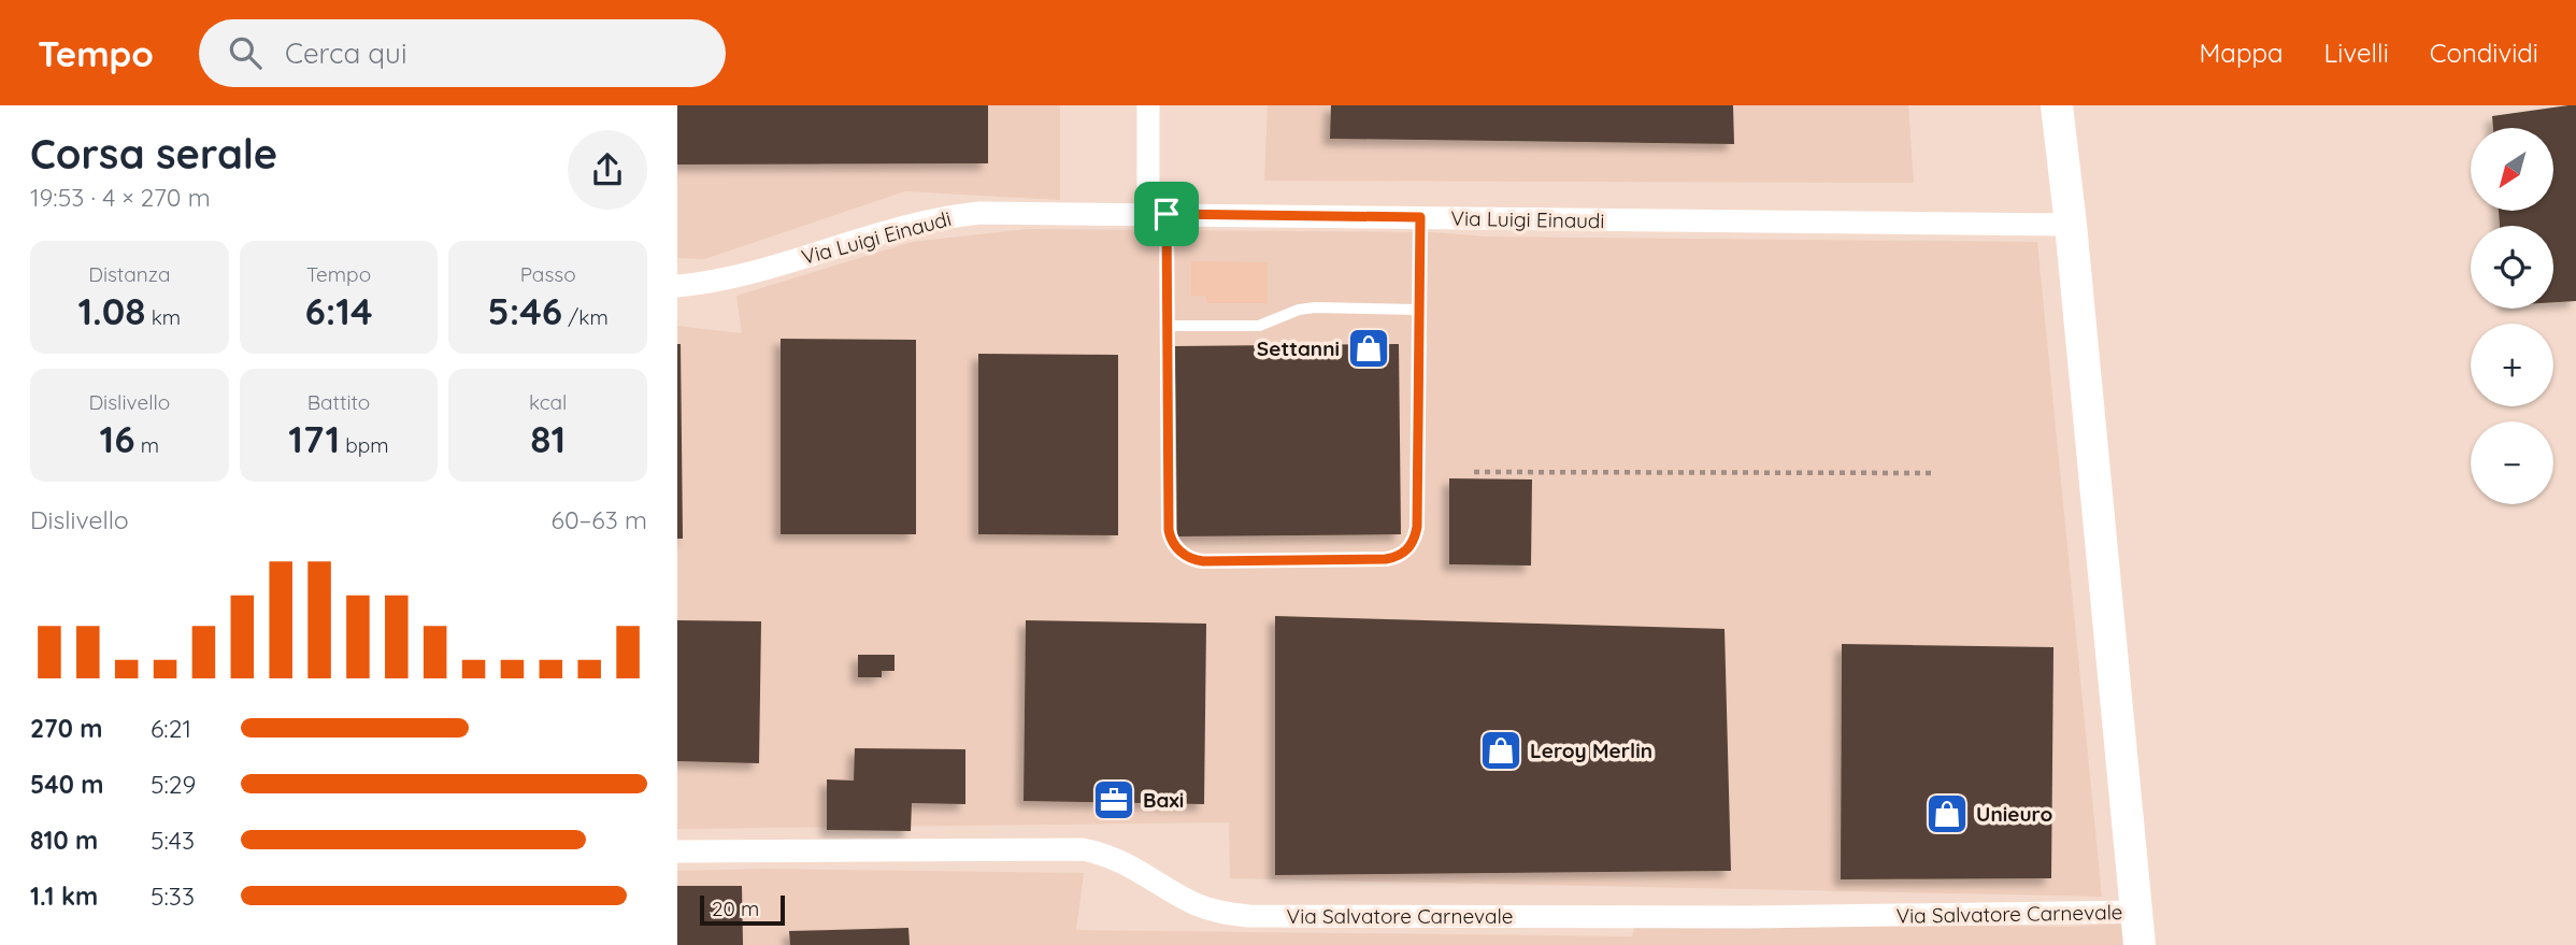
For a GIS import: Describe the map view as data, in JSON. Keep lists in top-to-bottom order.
{
  "streets": {
    "street": ["Via Luigi Einaudi", "Via Salvatore Carnevale"]
  },
  "places": {
    "shop": ["Settanni", "Leroy Merlin", "Unieuro"],
    "office": ["Baxi"]
  },
  "scale_bar": "20 m",
  "north": "bottom left",
  "page": {
    "header": "Tempo",
    "search": "Cerca qui",
    "nav": ["Mappa", "Livelli", "Condividi"],
    "heading": ["Corsa serale", "19:53 · 4 × 270 m"],
    "map_buttons": ["+", "−"],
    "stats": [
      ["Distanza", "1.08 km"],
      ["Tempo", "6:14"],
      ["Passo", "5:46 /km"],
      ["Dislivello", "16 m"],
      ["Battito", "171 bpm"],
      ["kcal", "81"]
    ],
    "chart": ["Dislivello", "60–63 m"],
    "list": [
      {
        "name": "270 m",
        "note": "6:21"
      },
      {
        "name": "540 m",
        "note": "5:29"
      },
      {
        "name": "810 m",
        "note": "5:43"
      },
      {
        "name": "1.1 km",
        "note": "5:33"
      }
    ],
    "scale": "20 m"
  }
}
